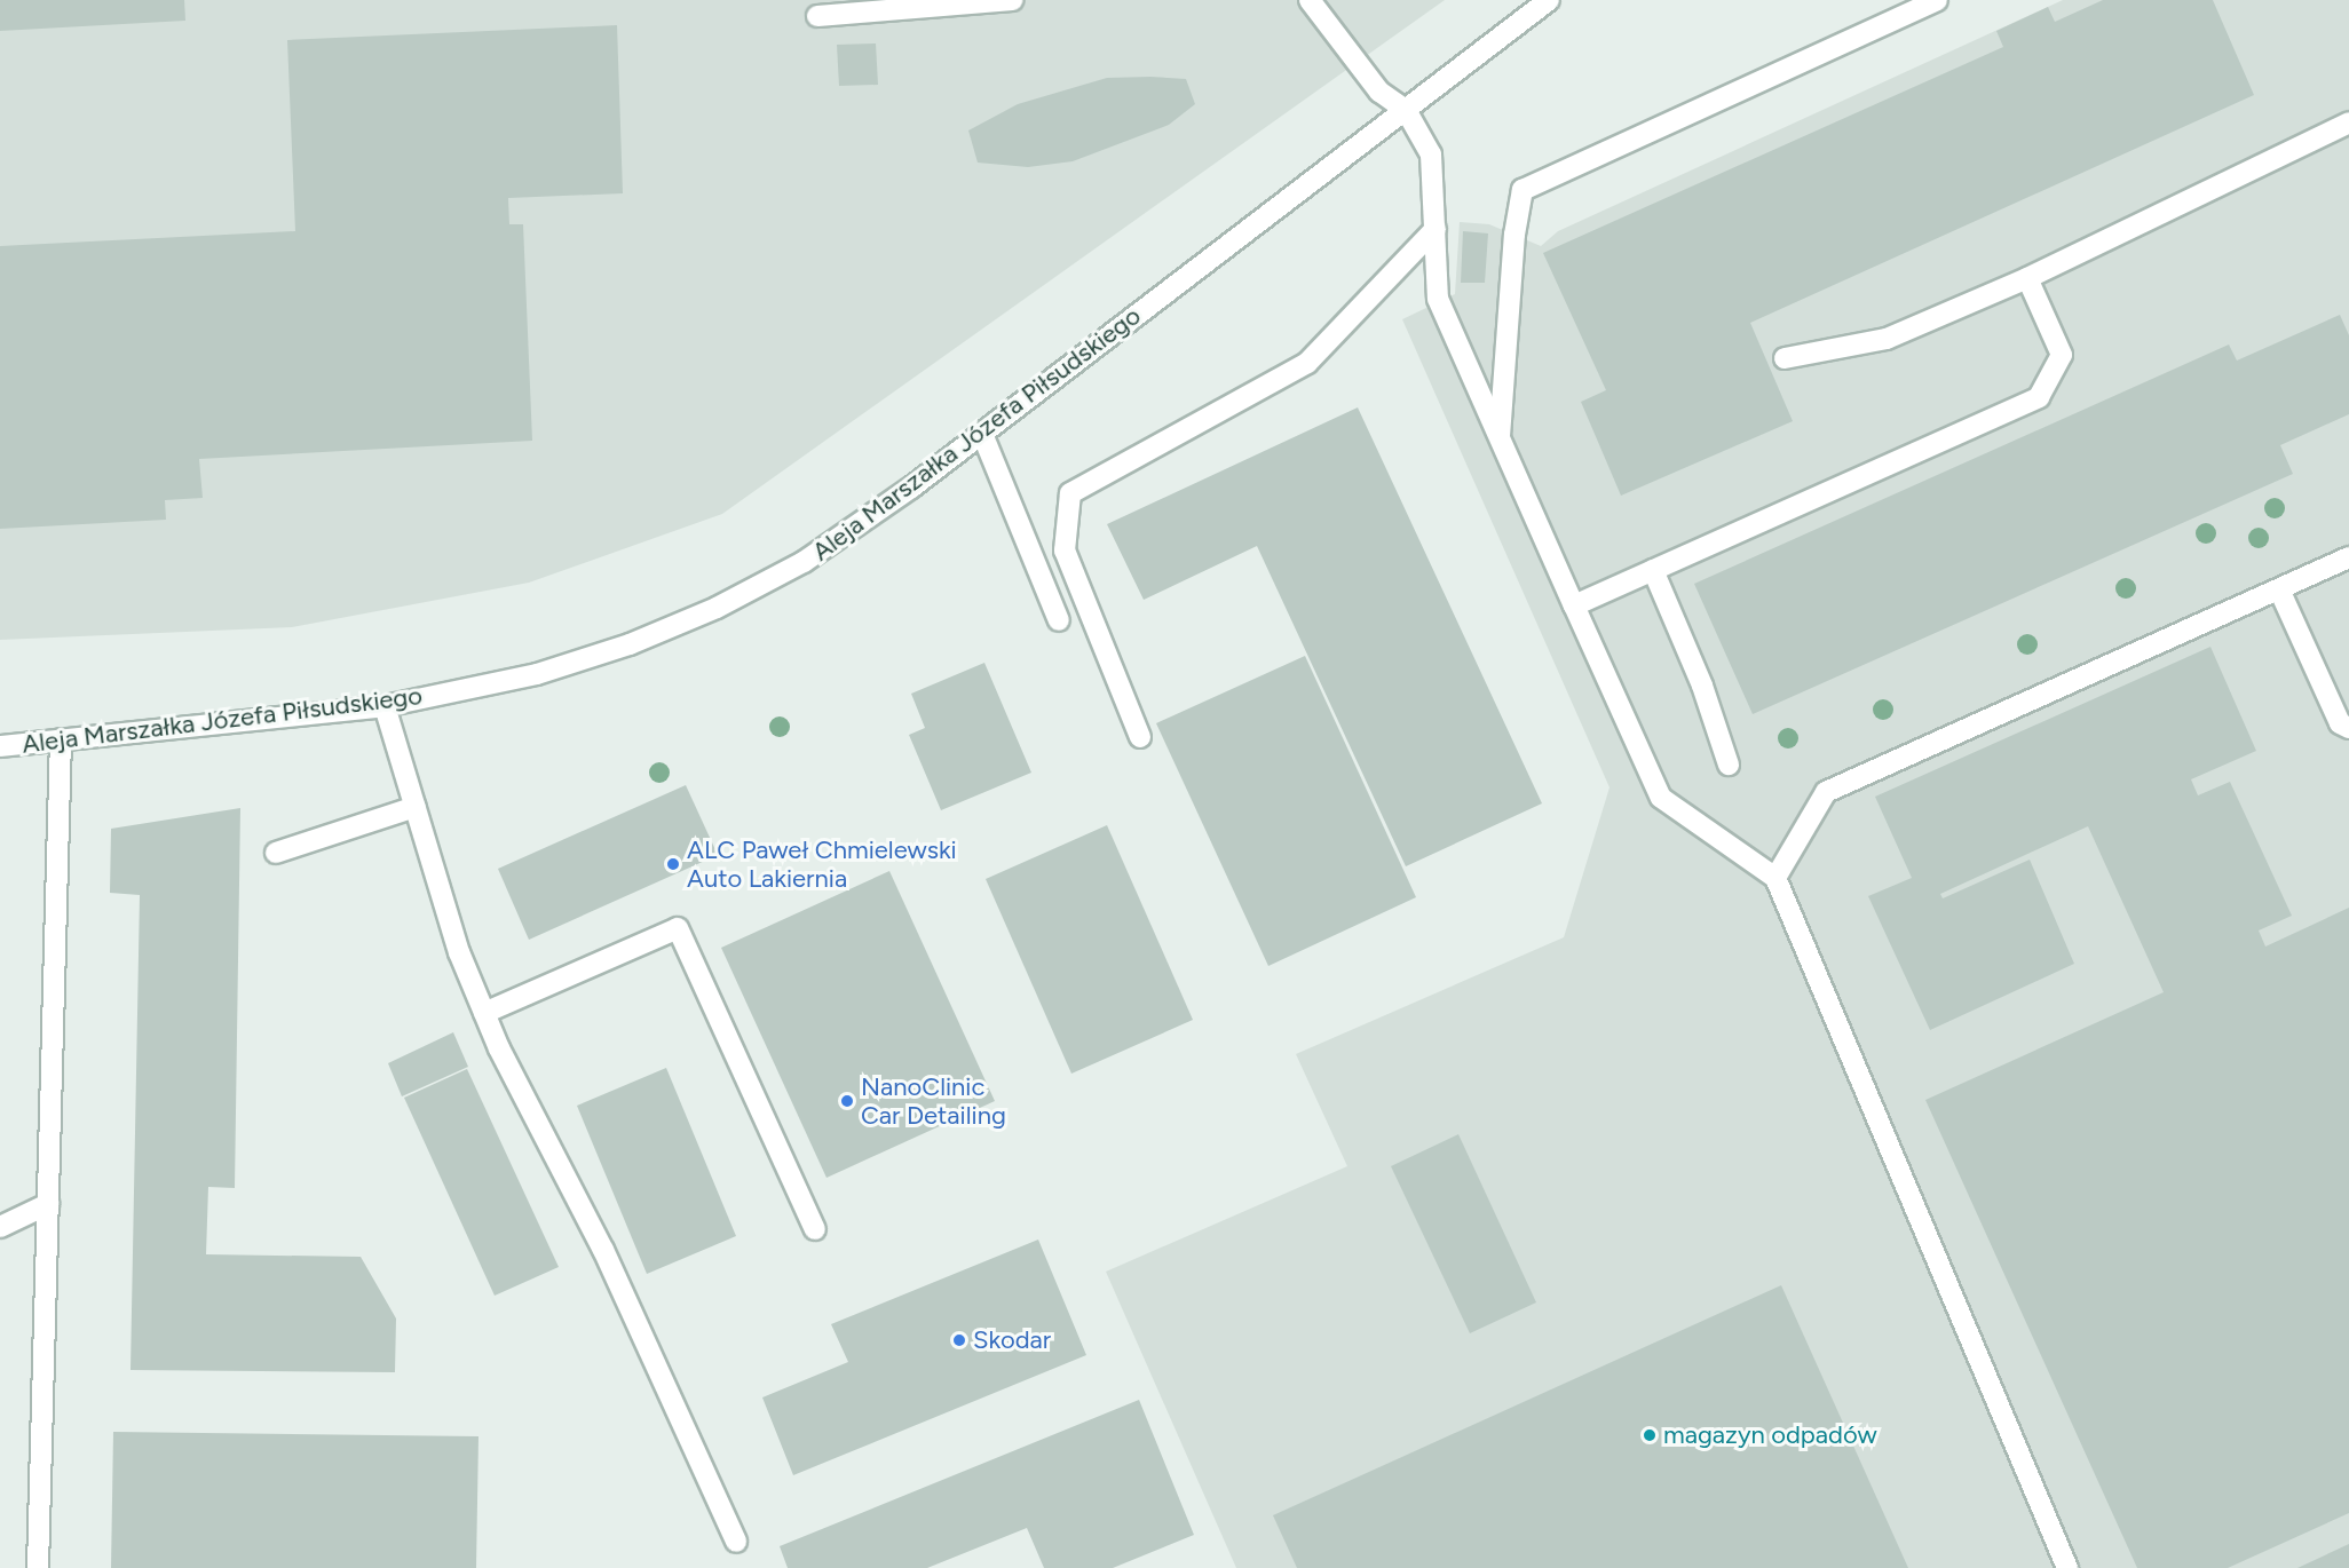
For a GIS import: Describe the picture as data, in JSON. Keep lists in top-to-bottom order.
{
  "streets": {
    "street": ["Aleja Marszałka Józefa Piłsudskiego"]
  },
  "places": [
    "ALC Paweł Chmielewski Auto Lakiernia",
    "NanoClinic Car Detailing",
    "Skodar",
    "magazyn odpadów"
  ]
}
